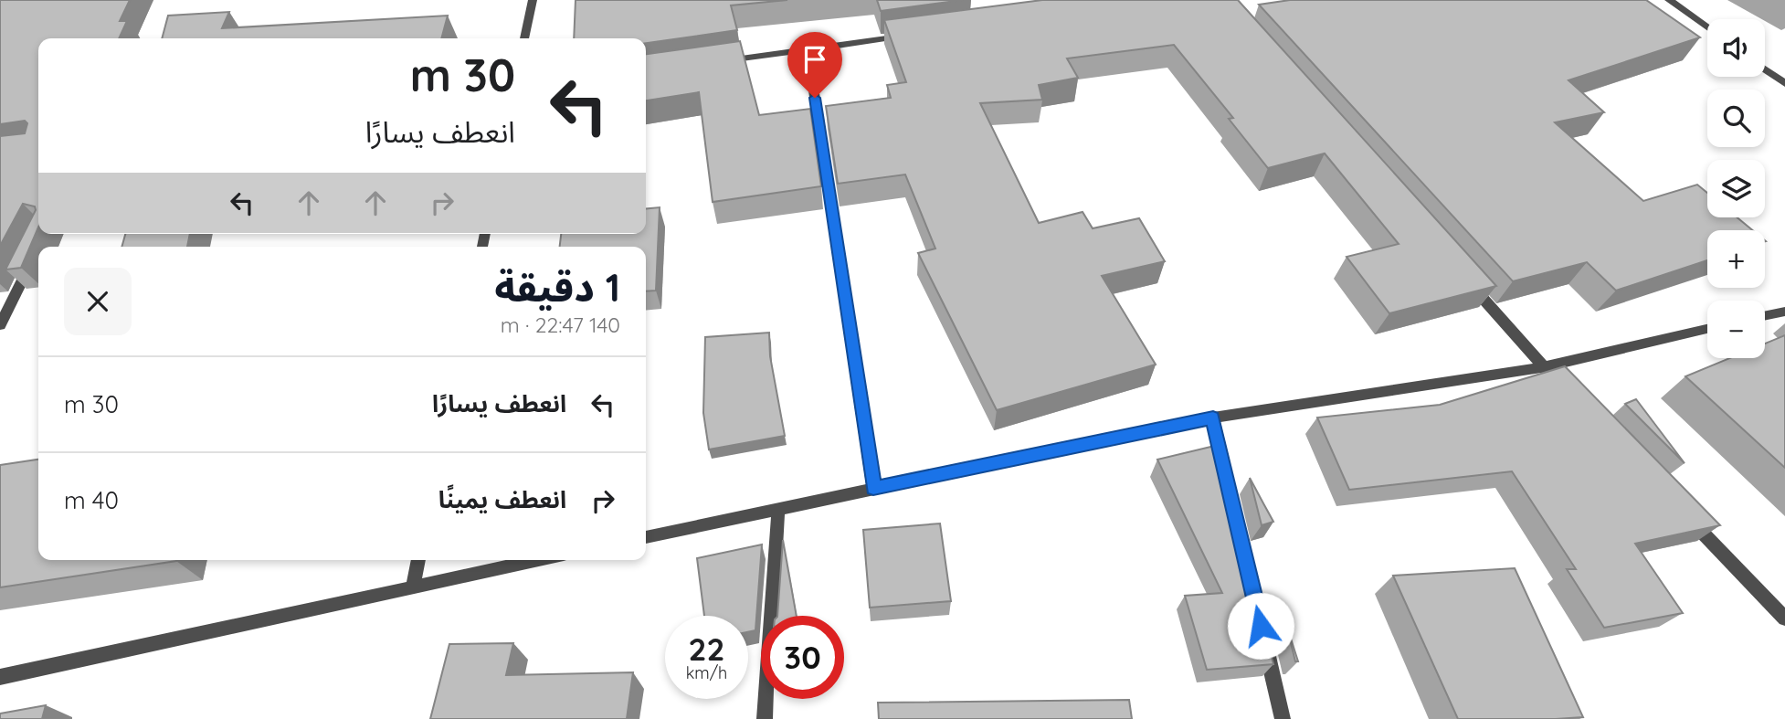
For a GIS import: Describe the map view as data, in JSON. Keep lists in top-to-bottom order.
{
  "page": {
    "map_buttons": ["+", "−"],
    "turn": ["30 m", "انعطف يسارًا"],
    "heading": ["1 دقيقة", "140 m · 22:47"],
    "list": [
      {
        "name": "انعطف يسارًا",
        "value": "30 m"
      },
      {
        "name": "انعطف يمينًا",
        "value": "40 m"
      }
    ],
    "speed": "22 km/h",
    "limit": "30"
  }
}
